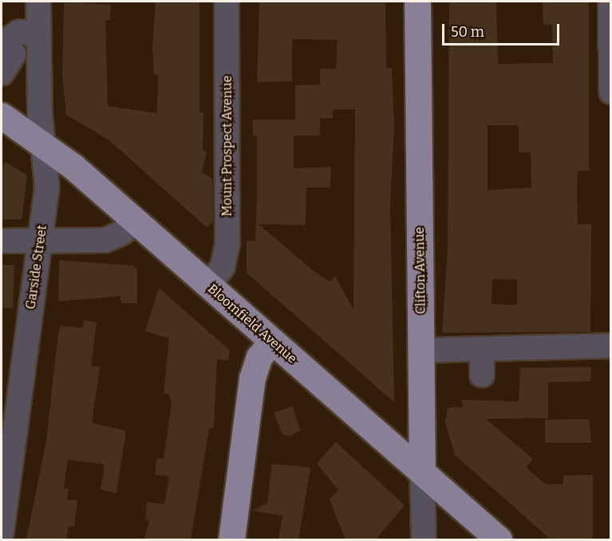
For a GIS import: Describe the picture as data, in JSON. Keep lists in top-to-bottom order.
{
  "streets": {
    "main road": ["Clifton Avenue", "Bloomfield Avenue"],
    "street": ["Mount Prospect Avenue", "Garside Street"]
  },
  "crossings": [
    ["Mount Prospect Avenue", "Bloomfield Avenue"],
    ["Garside Street", "Bloomfield Avenue"],
    ["Clifton Avenue", "Bloomfield Avenue"]
  ],
  "scale_bar": "50 m"
}
